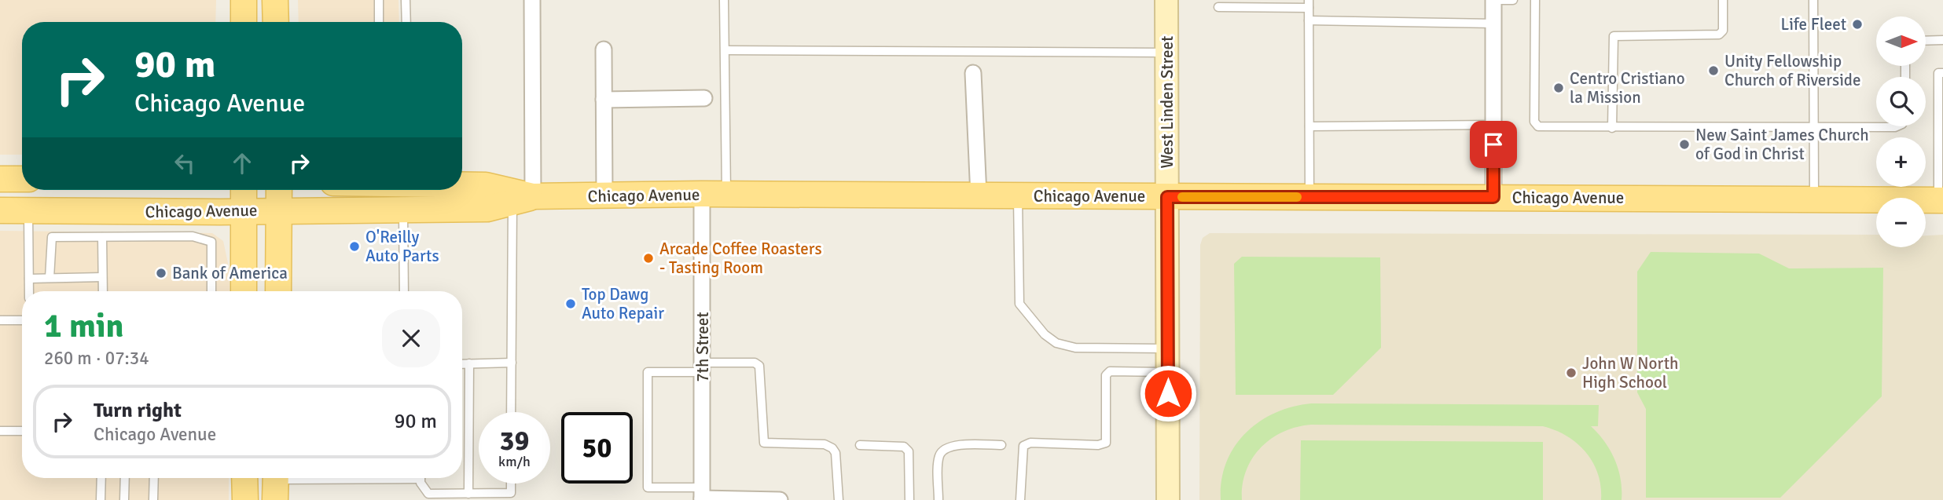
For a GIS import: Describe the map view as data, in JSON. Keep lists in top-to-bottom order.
{
  "streets": {
    "main road": ["West Linden Street", "Chicago Avenue"],
    "street": ["7th Street"]
  },
  "crossings": [
    ["West Linden Street", "Chicago Avenue"],
    ["Chicago Avenue", "7th Street"]
  ],
  "places": [
    "Life Fleet",
    "Unity Fellowship Church of Riverside",
    "Centro Cristiano la Mission",
    "New Saint James Church of God in Christ",
    "O'Reilly Auto Parts",
    "Arcade Coffee Roasters - Tasting Room",
    "Bank of America",
    "Top Dawg Auto Repair",
    "John W North High School"
  ],
  "north": "right",
  "page": {
    "map_buttons": ["+", "−"],
    "turn": ["90 m", "Chicago Avenue"],
    "heading": ["1 min", "260 m · 07:34"],
    "list": [
      {
        "name": "Turn right",
        "note": "Chicago Avenue",
        "value": "90 m"
      }
    ],
    "speed": "39 km/h",
    "limit": "50"
  }
}
